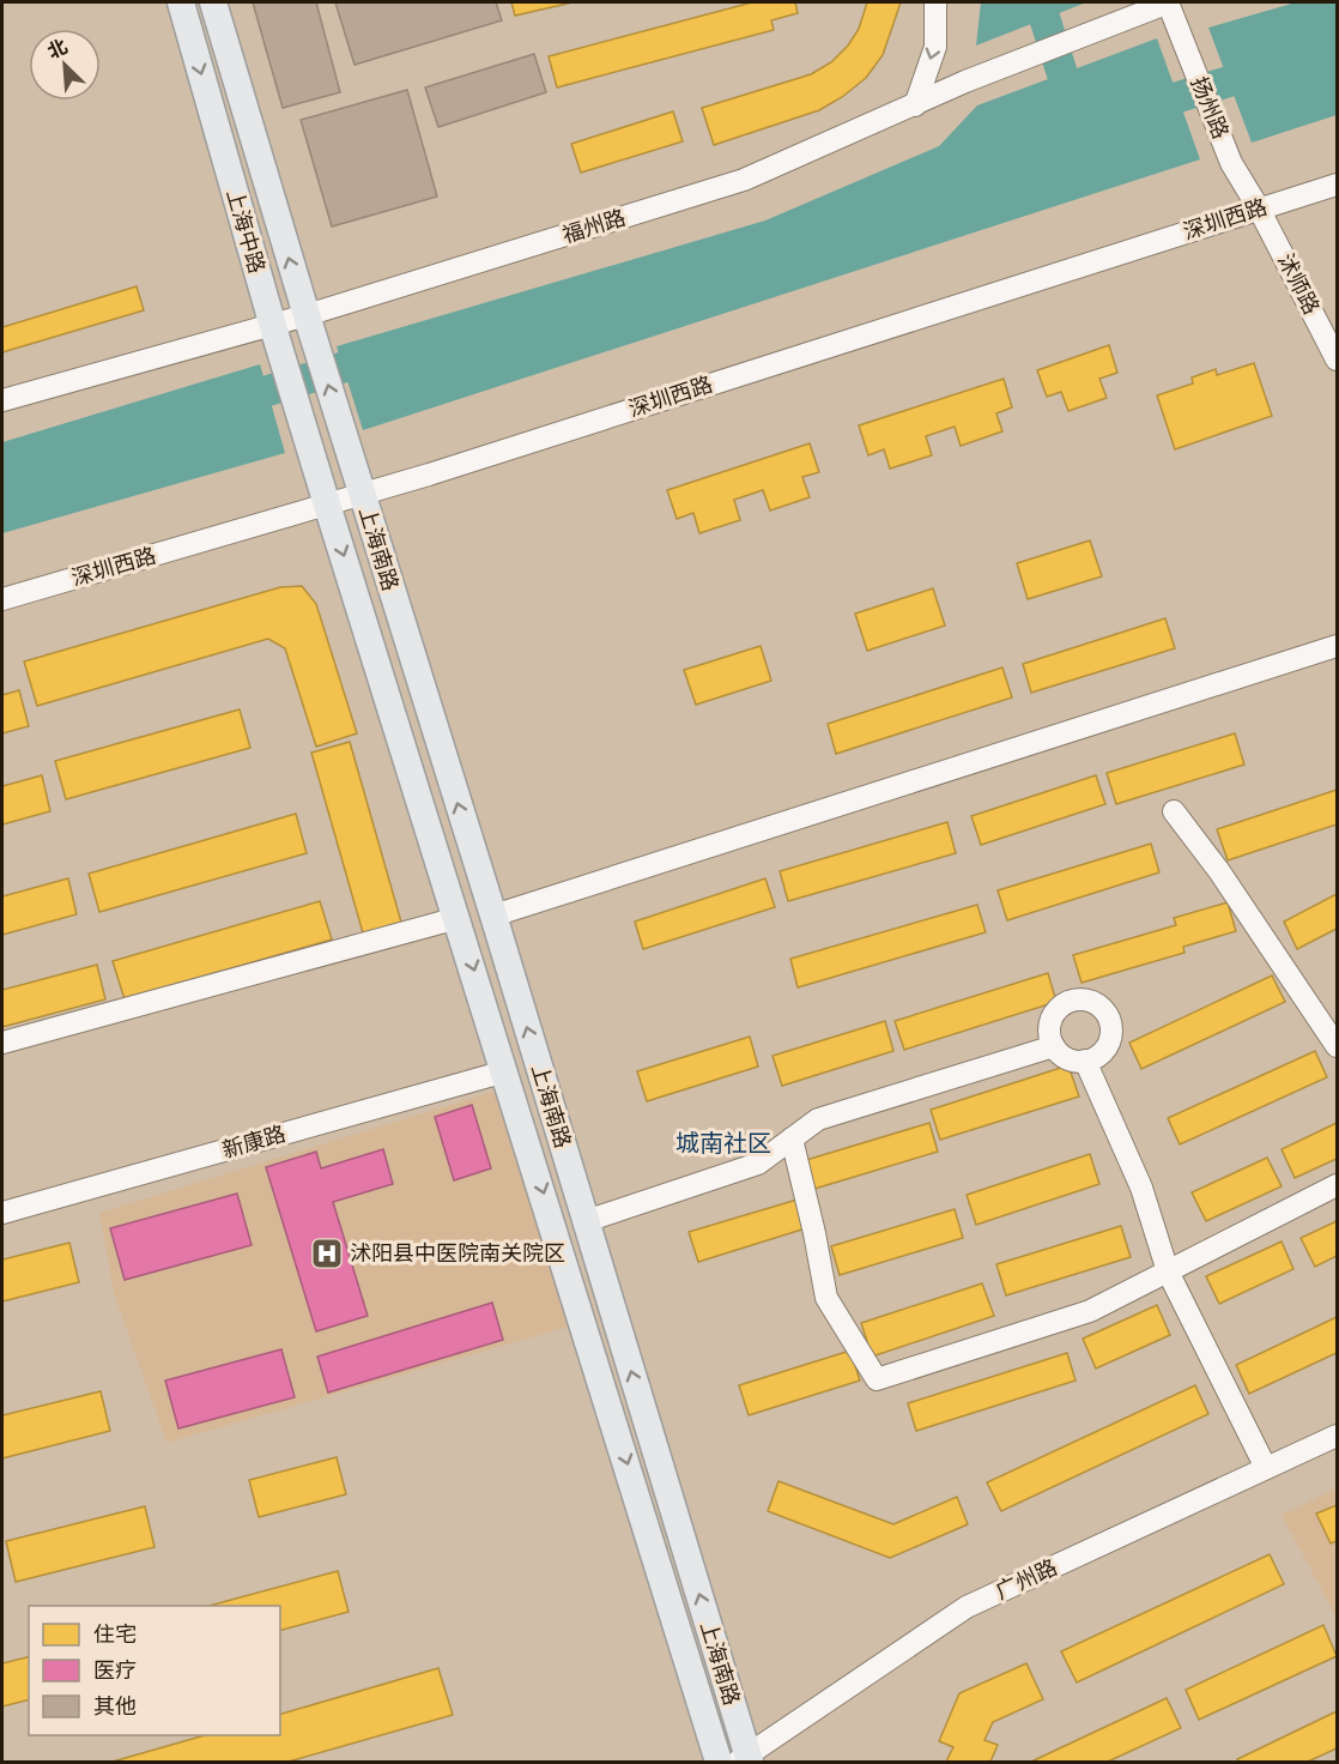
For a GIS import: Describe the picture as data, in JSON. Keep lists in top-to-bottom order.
{
  "streets": {
    "main road": ["上海中路", "上海南路"],
    "street": [
      "扬州路",
      "深圳西路",
      "福州路",
      "沭师路",
      "新康路",
      "广州路"
    ]
  },
  "crossings": [
    ["扬州路", "深圳西路"],
    ["扬州路", "福州路"],
    ["扬州路", "沭师路"],
    ["深圳西路", "沭师路"],
    ["深圳西路", "上海南路"],
    ["福州路", "上海中路"],
    ["上海中路", "上海南路"],
    ["上海南路", "新康路"],
    ["上海南路", "广州路"]
  ],
  "districts": ["城南社区"],
  "places": {
    "hospital": ["沭阳县中医院南关院区"]
  },
  "legend": ["住宅", "医疗", "其他"],
  "north": "top left"
}
